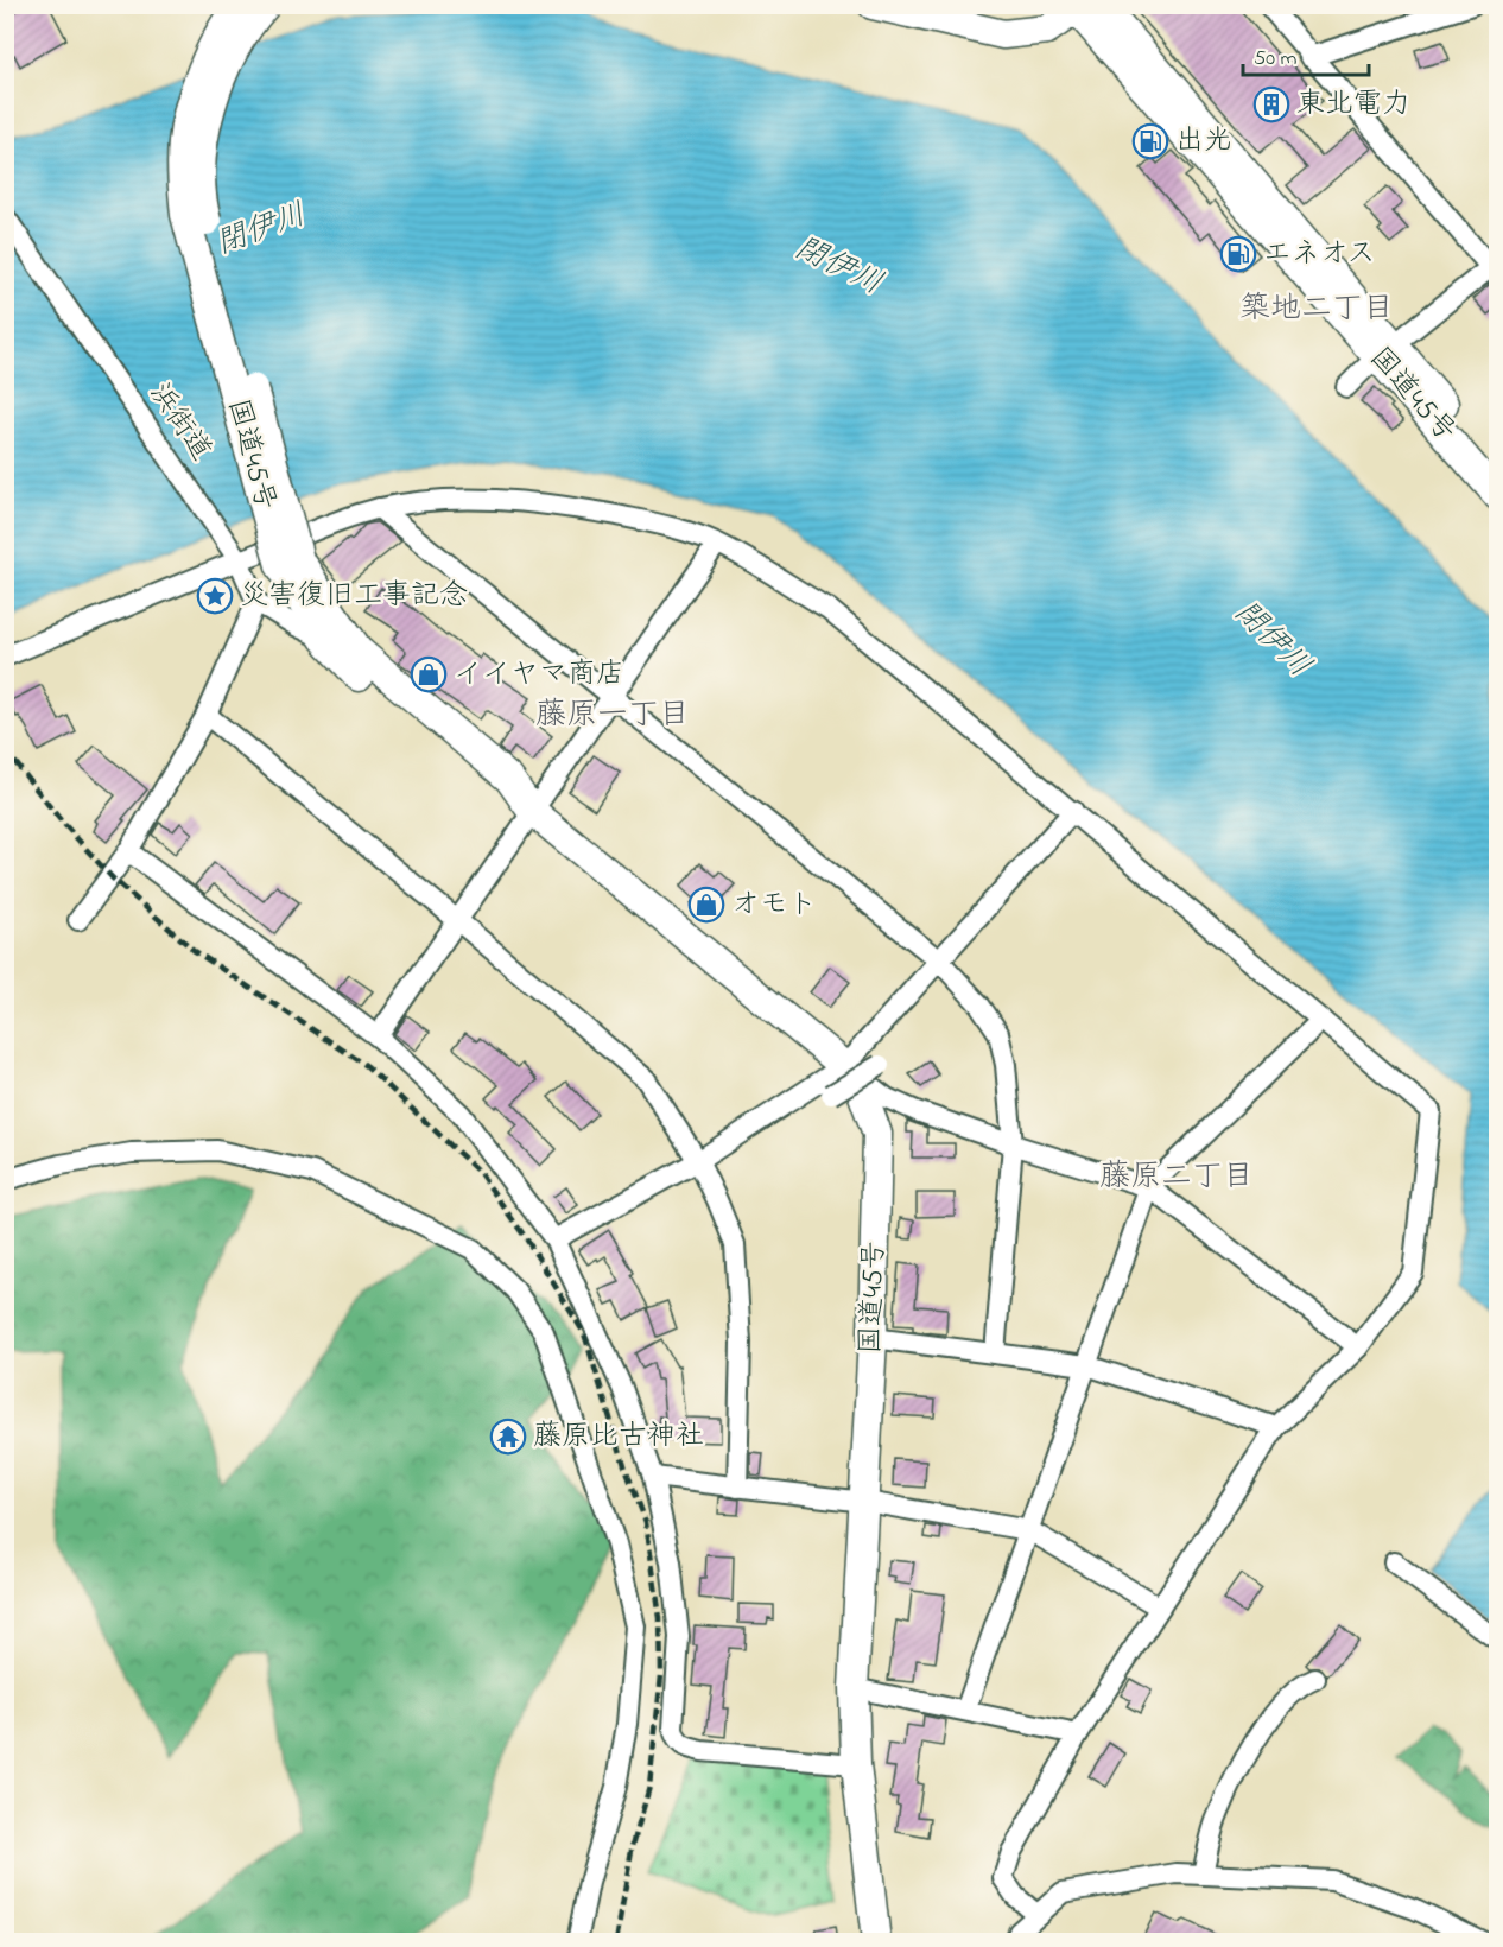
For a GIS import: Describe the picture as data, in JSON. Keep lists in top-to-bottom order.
{
  "streets": {
    "highway": ["国道45号"],
    "street": ["浜街道"]
  },
  "districts": ["築地二丁目", "藤原一丁目", "藤原二丁目"],
  "water": ["閉伊川"],
  "places": {
    "building": ["東北電力"],
    "fuel station": ["出光", "エネオス"],
    "place": ["災害復旧工事記念"],
    "shop": ["イイヤマ商店", "オモト"],
    "temple": ["藤原比古神社"]
  },
  "scale_bar": "50 m"
}
